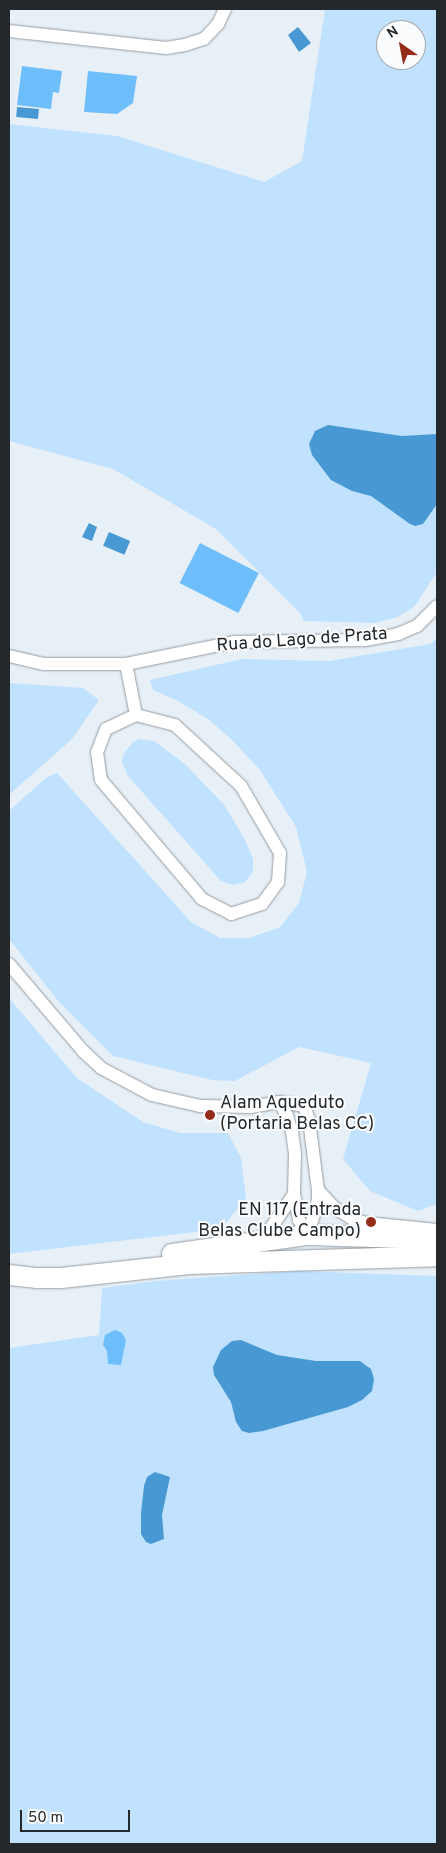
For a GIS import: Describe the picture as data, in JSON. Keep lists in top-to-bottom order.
{
  "streets": {
    "street": ["Rua do Lago de Prata"]
  },
  "places": ["Alam Aqueduto (Portaria Belas CC)", "EN 117 (Entrada Belas Clube Campo)"],
  "scale_bar": "50 m",
  "north": "top left"
}
